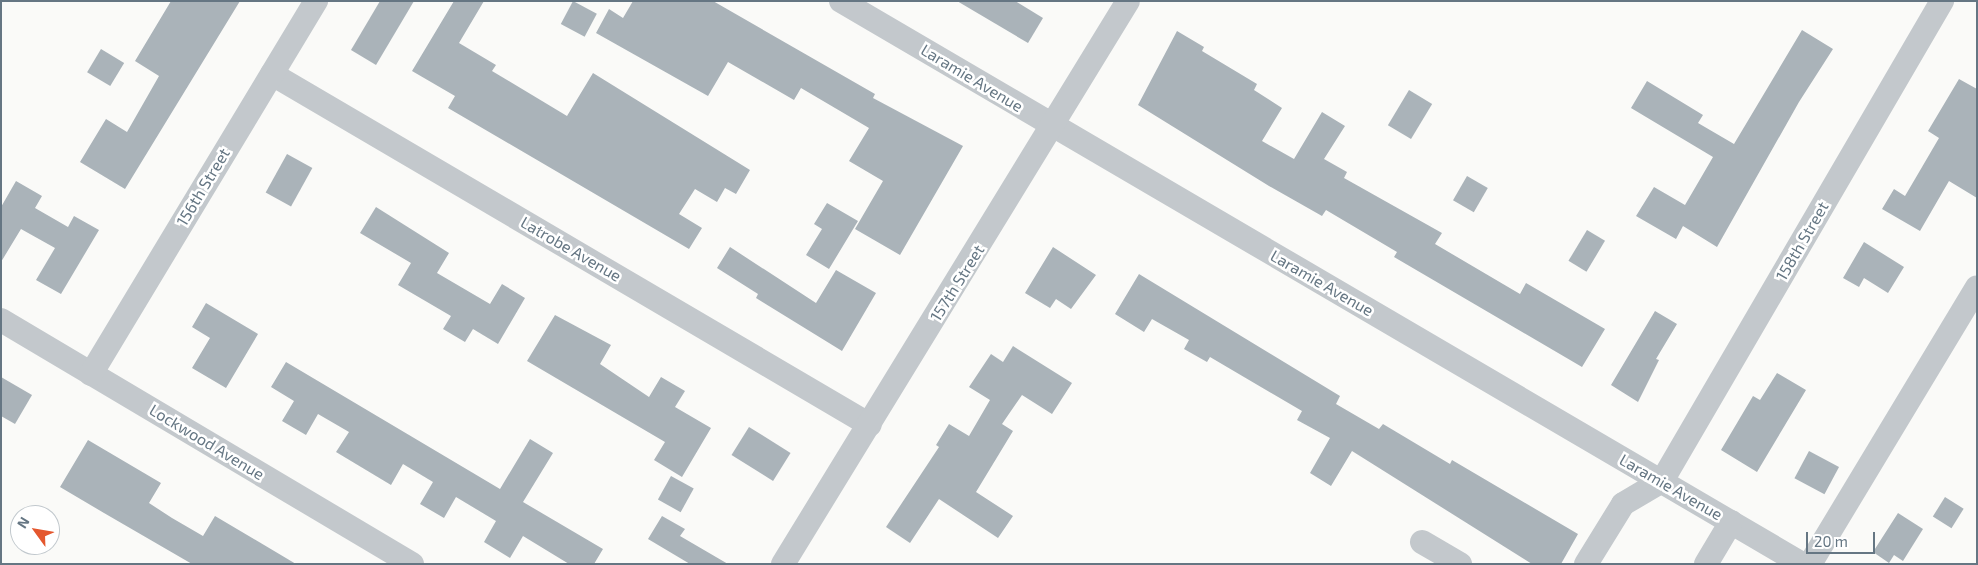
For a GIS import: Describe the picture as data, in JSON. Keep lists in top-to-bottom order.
{
  "streets": {
    "street": [
      "Laramie Avenue",
      "156th Street",
      "158th Street",
      "Latrobe Avenue",
      "157th Street",
      "Lockwood Avenue"
    ]
  },
  "crossings": [
    ["Laramie Avenue", "158th Street"],
    ["Laramie Avenue", "157th Street"],
    ["156th Street", "Latrobe Avenue"],
    ["156th Street", "Lockwood Avenue"],
    ["Latrobe Avenue", "157th Street"]
  ],
  "scale_bar": "20 m",
  "north": "top left"
}
